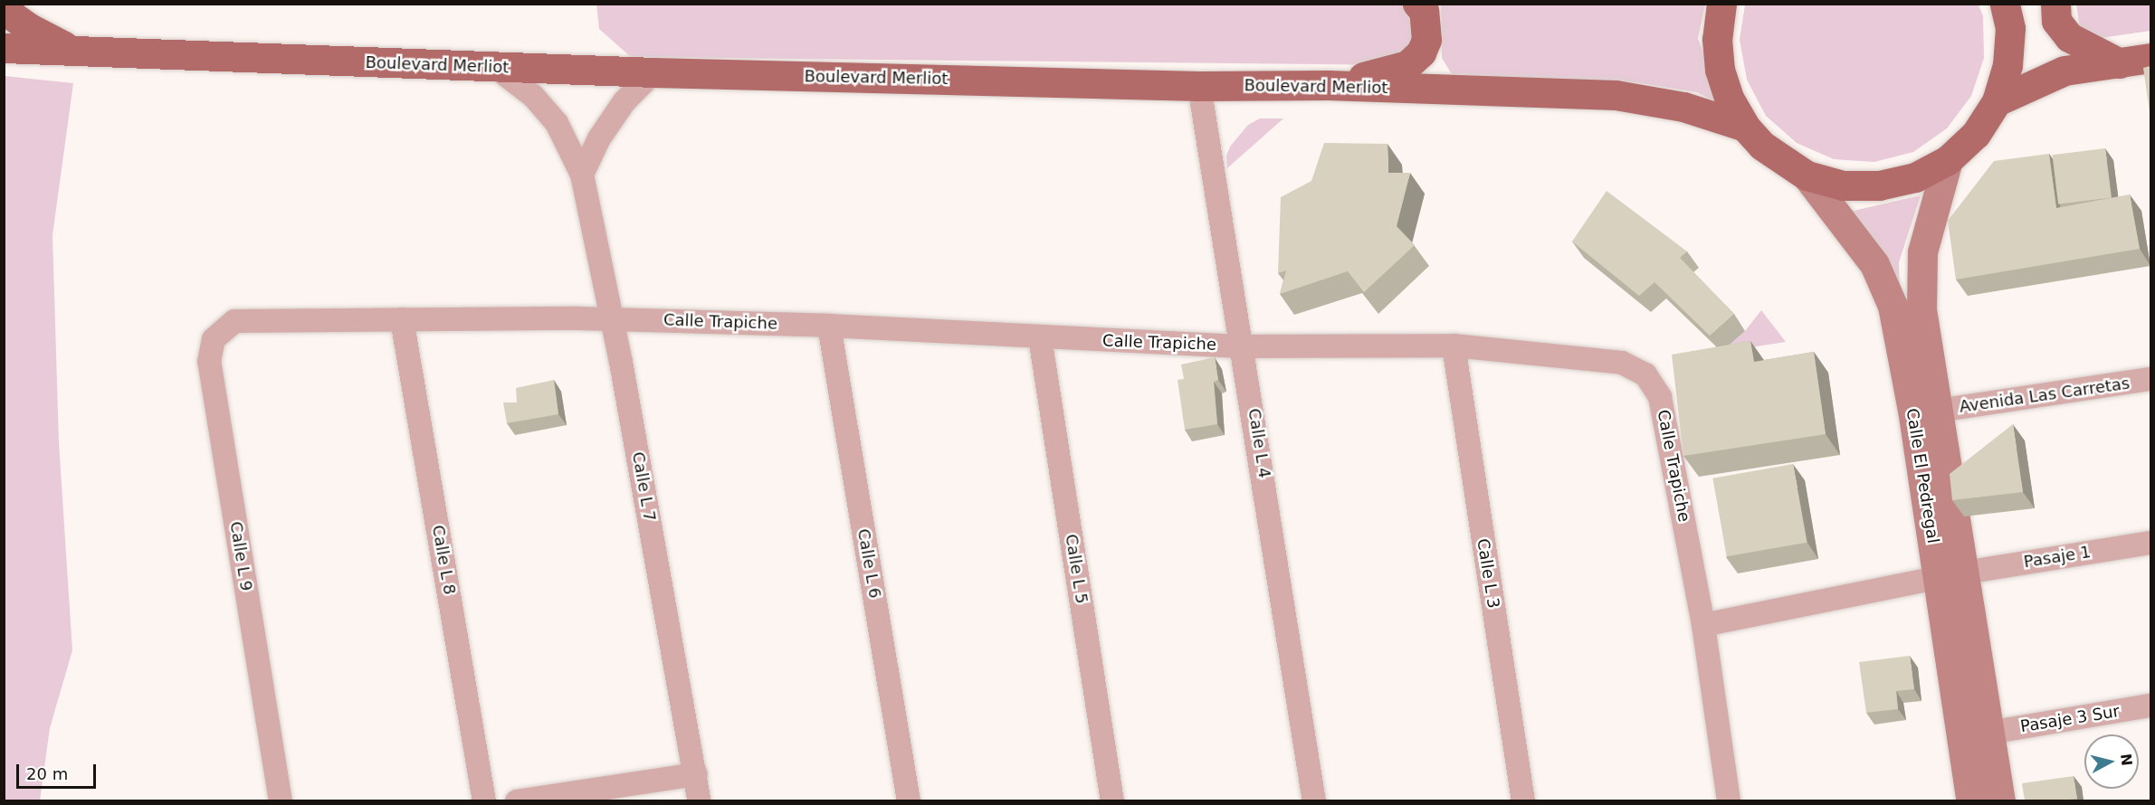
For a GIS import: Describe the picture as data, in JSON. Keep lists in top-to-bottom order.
{
  "streets": {
    "main road": ["Boulevard Merliot", "Calle El Pedregal"],
    "street": [
      "Calle Trapiche",
      "Avenida Las Carretas",
      "Calle L 4",
      "Calle L 7",
      "Calle L 9",
      "Pasaje 1",
      "Calle L 8",
      "Calle L 6",
      "Calle L 5",
      "Calle L 3",
      "Pasaje 3 Sur"
    ]
  },
  "crossings": [
    ["Boulevard Merliot", "Calle L 4"],
    ["Boulevard Merliot", "Calle L 7"],
    ["Calle Trapiche", "Calle L 4"],
    ["Calle Trapiche", "Calle L 7"],
    ["Calle Trapiche", "Calle L 9"],
    ["Calle Trapiche", "Pasaje 1"],
    ["Calle Trapiche", "Calle L 8"],
    ["Calle Trapiche", "Calle L 6"],
    ["Calle Trapiche", "Calle L 5"],
    ["Calle Trapiche", "Calle L 3"],
    ["Avenida Las Carretas", "Calle El Pedregal"],
    ["Calle El Pedregal", "Pasaje 1"],
    ["Calle El Pedregal", "Pasaje 3 Sur"]
  ],
  "scale_bar": "20 m",
  "north": "right"
}
